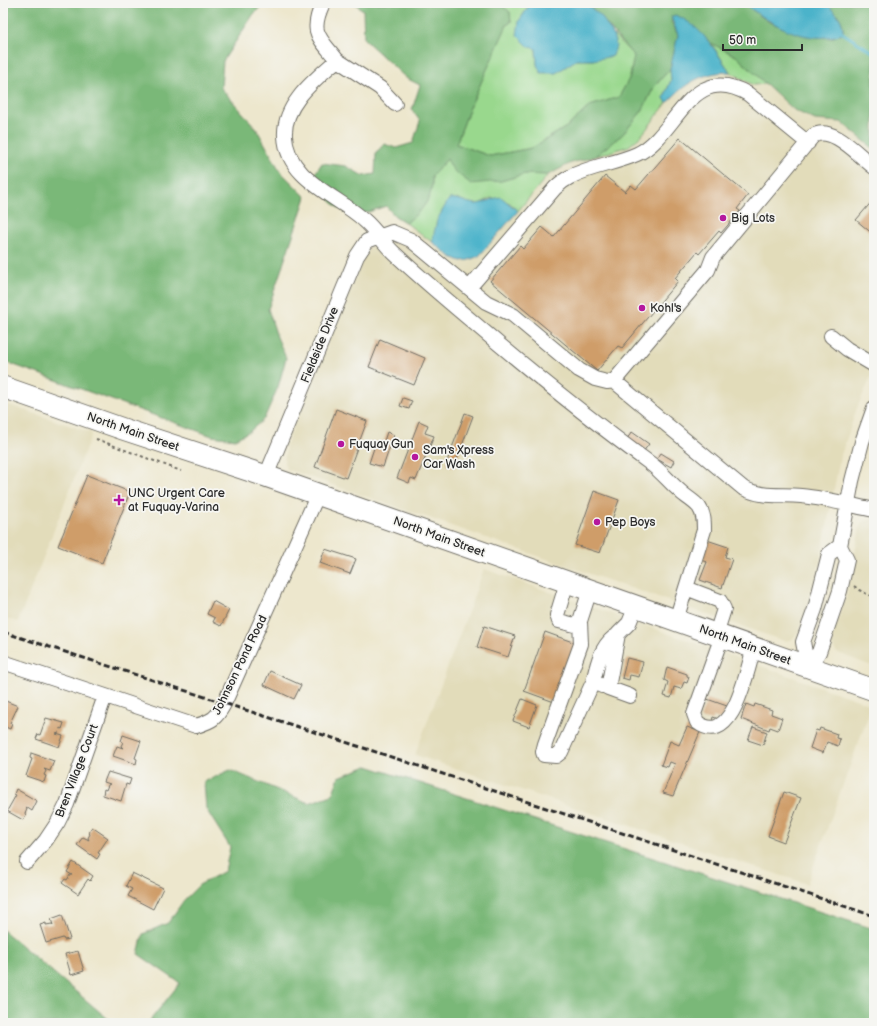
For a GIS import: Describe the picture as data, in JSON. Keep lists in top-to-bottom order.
{
  "streets": {
    "highway": ["North Main Street"],
    "street": ["Fieldside Drive", "Johnson Pond Road", "Bren Village Court"]
  },
  "crossings": [
    ["Fieldside Drive", "North Main Street"],
    ["North Main Street", "Johnson Pond Road"],
    ["Johnson Pond Road", "Bren Village Court"]
  ],
  "places": {
    "other": [
      "Big Lots",
      "Kohl's",
      "Fuquay Gun",
      "Sam's Xpress Car Wash",
      "Pep Boys"
    ],
    "health": ["UNC Urgent Care at Fuquay-Varina"]
  },
  "scale_bar": "50 m"
}
